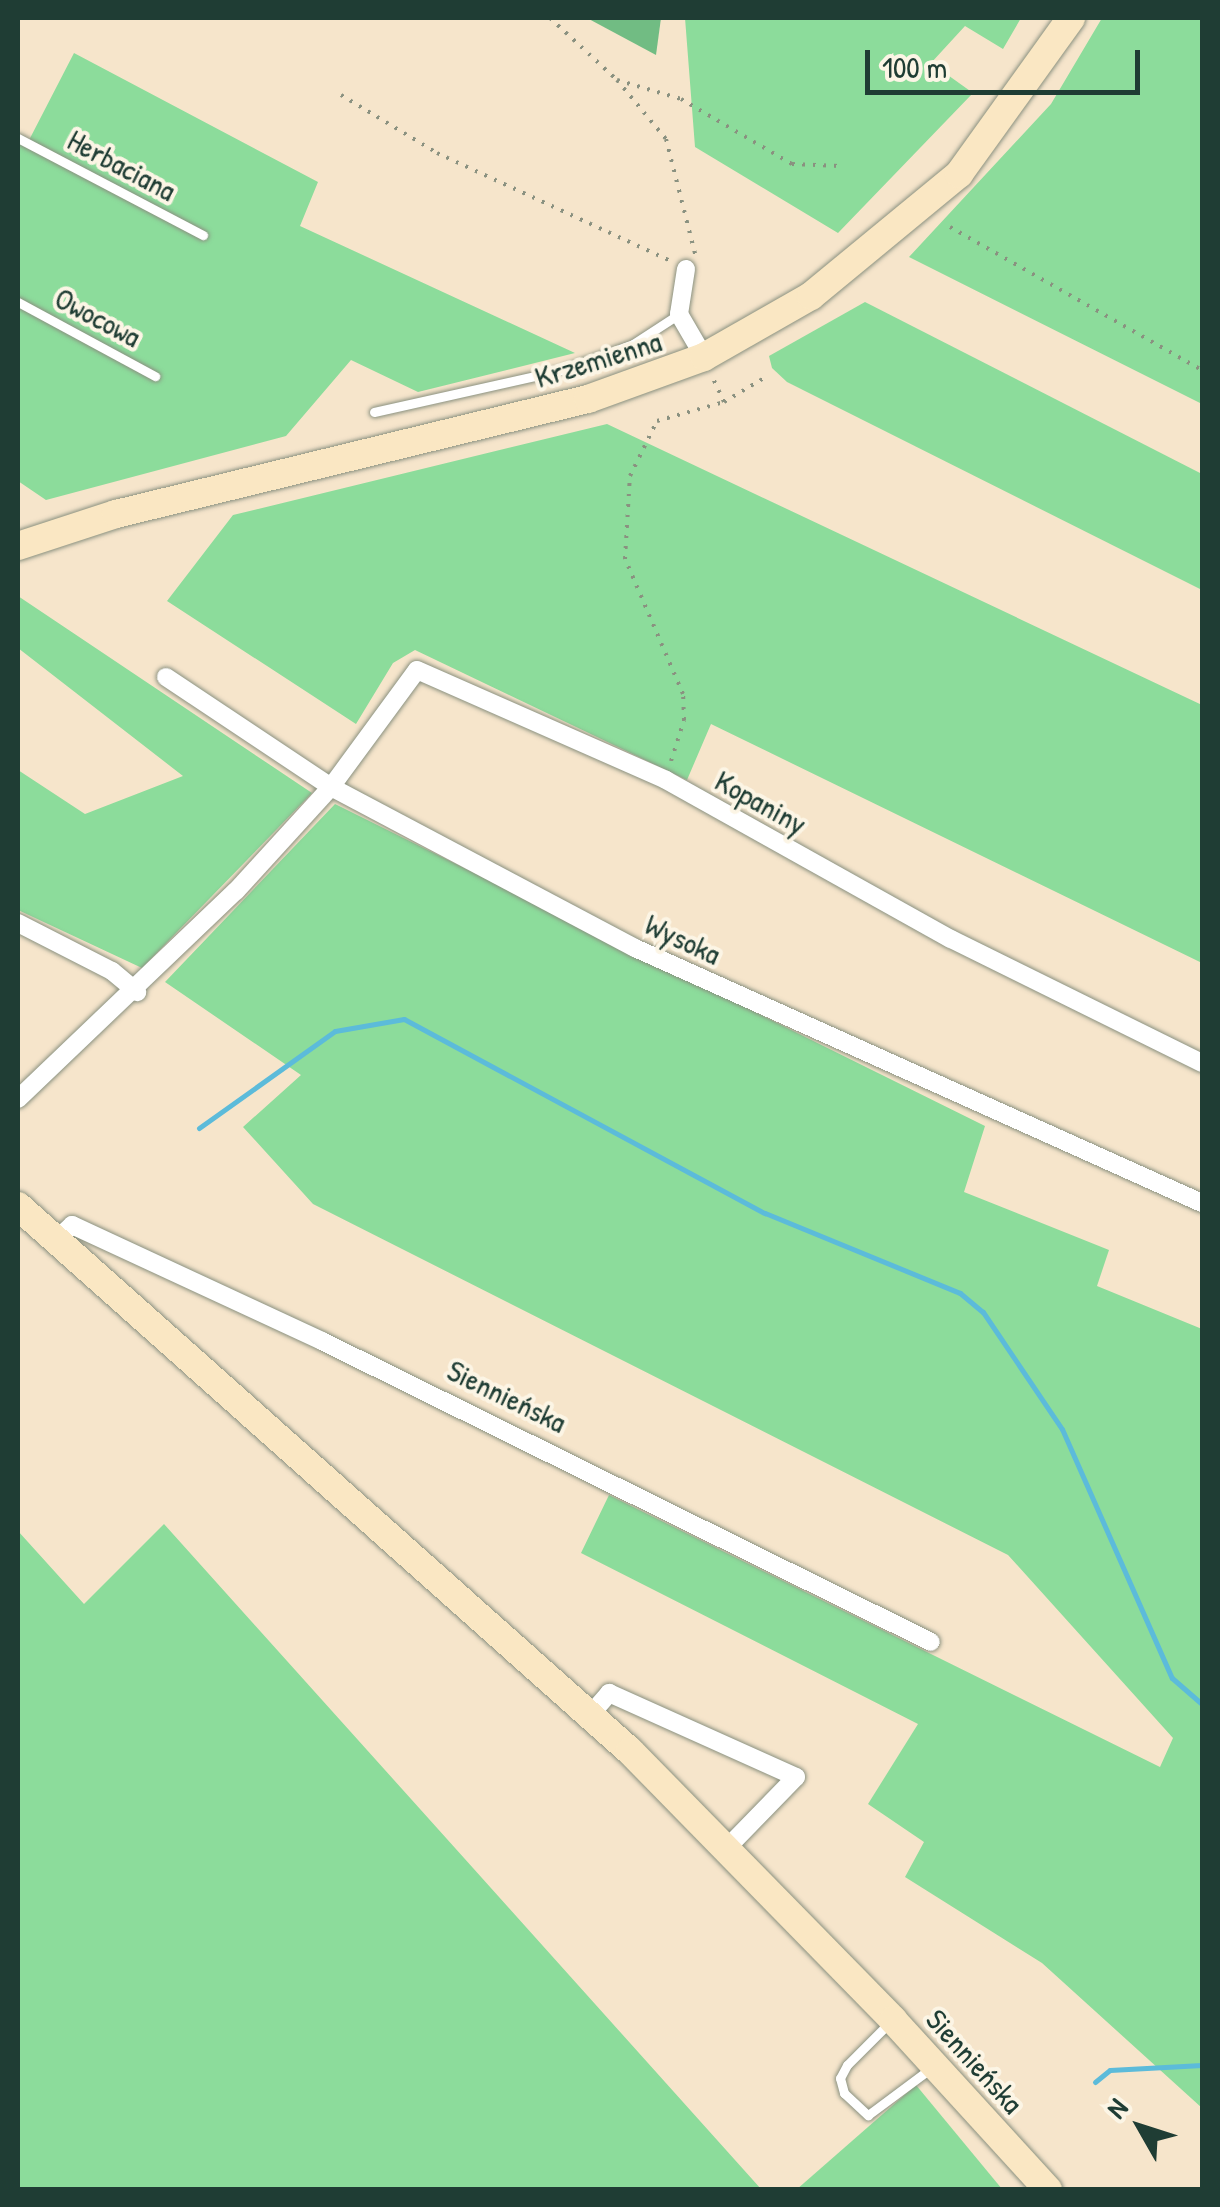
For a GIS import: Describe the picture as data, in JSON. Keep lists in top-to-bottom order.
{
  "streets": {
    "main road": ["Krzemienna", "Siennieńska"],
    "street": ["Kopaniny", "Wysoka"],
    "lane": ["Herbaciana", "Owocowa"]
  },
  "crossings": [
    ["Kopaniny", "Wysoka"]
  ],
  "scale_bar": "100 m",
  "north": "top left"
}
